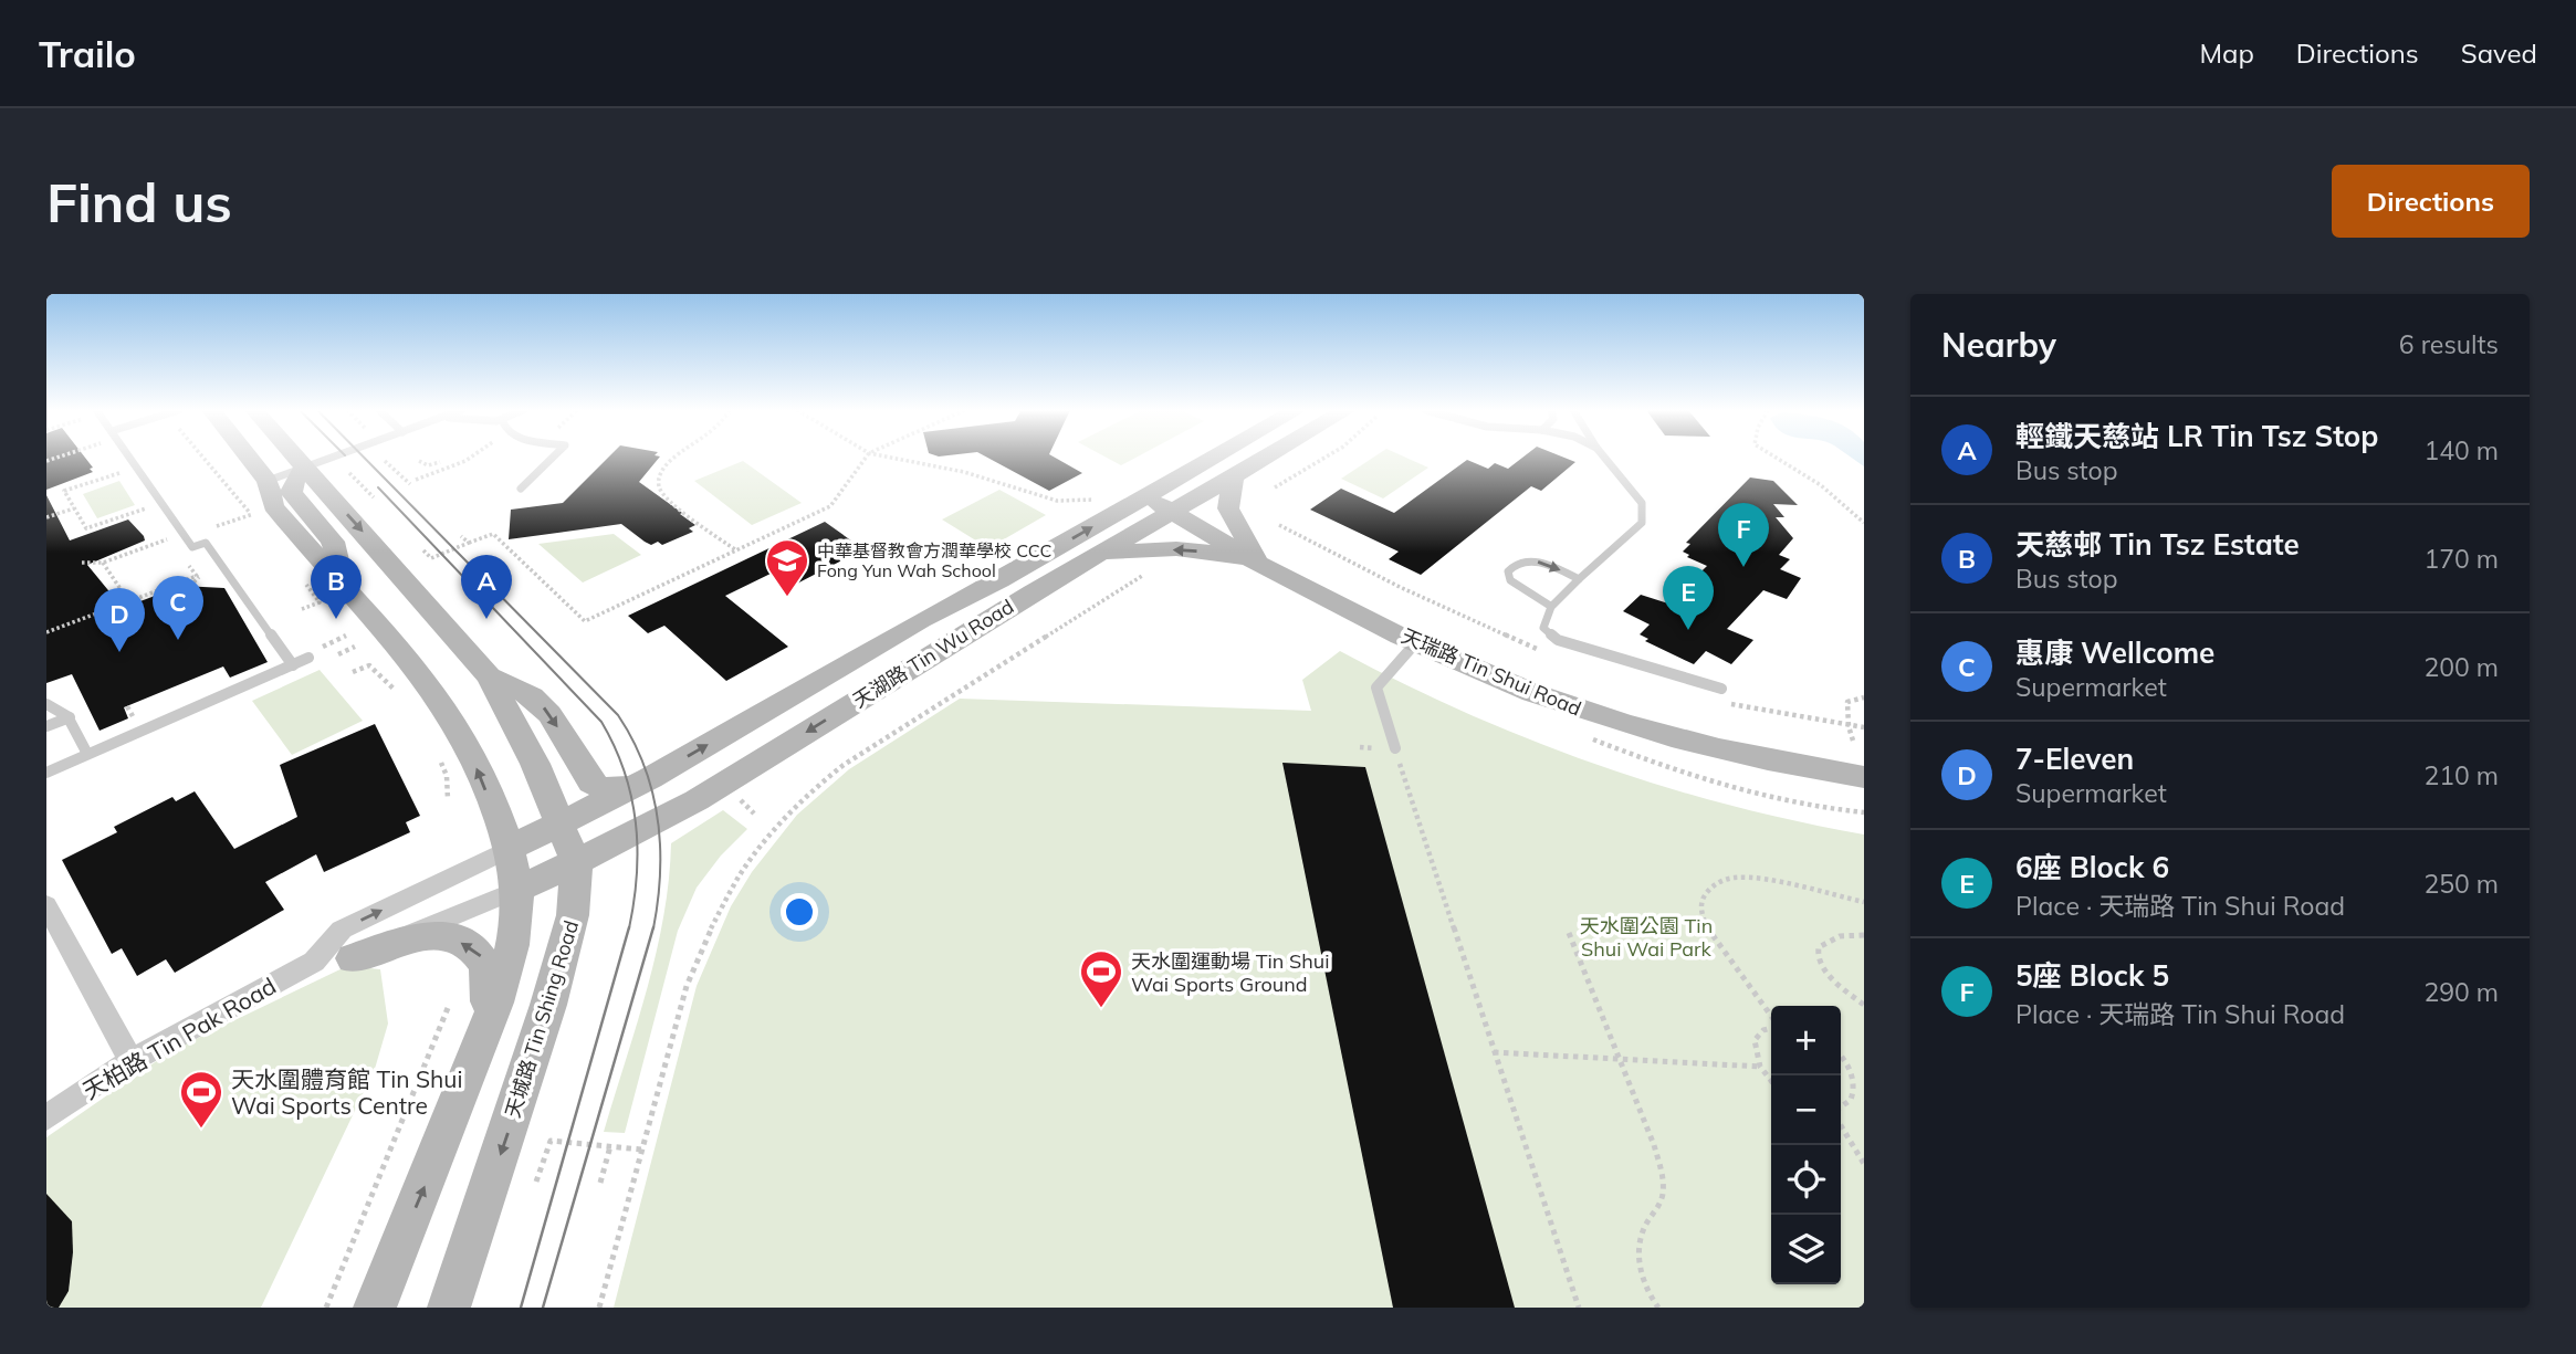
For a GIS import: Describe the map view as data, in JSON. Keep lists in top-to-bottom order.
{
  "streets": {
    "main road": ["天湖路 Tin Wu Road", "天瑞路 Tin Shui Road", "天城路 Tin Shing Road"],
    "street": ["天柏路 Tin Pak Road"]
  },
  "crossings": [
    ["天湖路 Tin Wu Road", "天瑞路 Tin Shui Road"],
    ["天湖路 Tin Wu Road", "天城路 Tin Shing Road"],
    ["天湖路 Tin Wu Road", "天柏路 Tin Pak Road"]
  ],
  "one_way": ["天城路 Tin Shing Road"],
  "parks": ["天水圍公園 Tin Shui Wai Park"],
  "places": {
    "school or university": ["中華基督教會方潤華學校 CCC Fong Yun Wah School"],
    "sports": ["天水圍運動場 Tin Shui Wai Sports Ground", "天水圍體育館 Tin Shui Wai Sports Centre"]
  },
  "page": {
    "header": "Trailo",
    "nav": ["Map", "Directions", "Saved"],
    "buttons": "Directions",
    "title": "Find us",
    "heading": ["Nearby", "6 results"],
    "list": [
      {
        "mark": "A",
        "name": "輕鐵天慈站 LR Tin Tsz Stop",
        "note": "Bus stop",
        "value": "140 m"
      },
      {
        "mark": "B",
        "name": "天慈邨 Tin Tsz Estate",
        "note": "Bus stop",
        "value": "170 m"
      },
      {
        "mark": "C",
        "name": "惠康 Wellcome",
        "note": "Supermarket",
        "value": "200 m"
      },
      {
        "mark": "D",
        "name": "7-Eleven",
        "note": "Supermarket",
        "value": "210 m"
      },
      {
        "mark": "E",
        "name": "6座 Block 6",
        "note": "Place · 天瑞路 Tin Shui Road",
        "value": "250 m"
      },
      {
        "mark": "F",
        "name": "5座 Block 5",
        "note": "Place · 天瑞路 Tin Shui Road",
        "value": "290 m"
      }
    ],
    "pins": [
      "F",
      "A",
      "B",
      "E",
      "C",
      "D"
    ],
    "map_buttons": ["+", "−"]
  }
}
